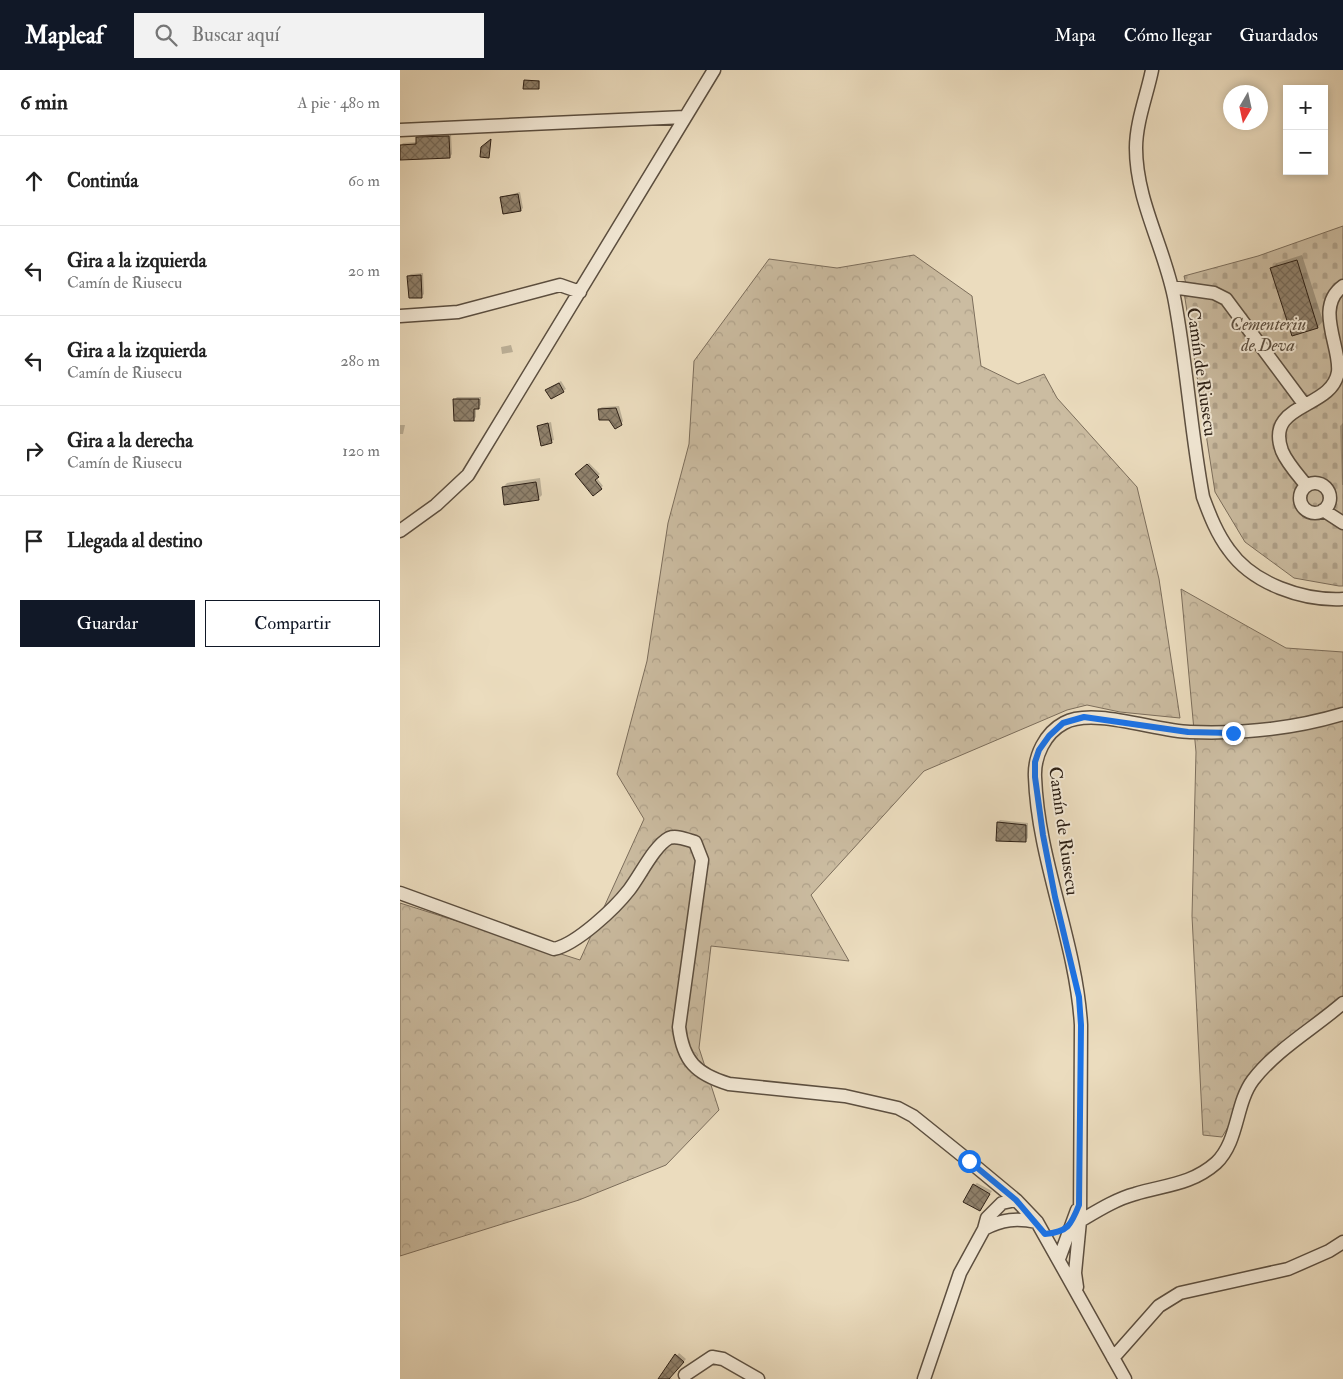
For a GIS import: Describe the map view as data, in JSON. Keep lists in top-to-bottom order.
{
  "streets": {
    "street": ["Camín de Riusecu"]
  },
  "parks": ["Cementeriu de Deva"],
  "north": "bottom",
  "page": {
    "header": "Mapleaf",
    "search": "Buscar aquí",
    "nav": ["Mapa", "Cómo llegar", "Guardados"],
    "heading": ["6 min", "A pie · 480 m"],
    "map_buttons": ["+", "−"],
    "list": [
      ["Continúa", "60 m"],
      ["Gira a la izquierda", "Camín de Riusecu", "20 m"],
      ["Gira a la izquierda", "Camín de Riusecu", "280 m"],
      ["Gira a la derecha", "Camín de Riusecu", "120 m"],
      "Llegada al destino"
    ],
    "buttons": ["Guardar", "Compartir"]
  }
}
